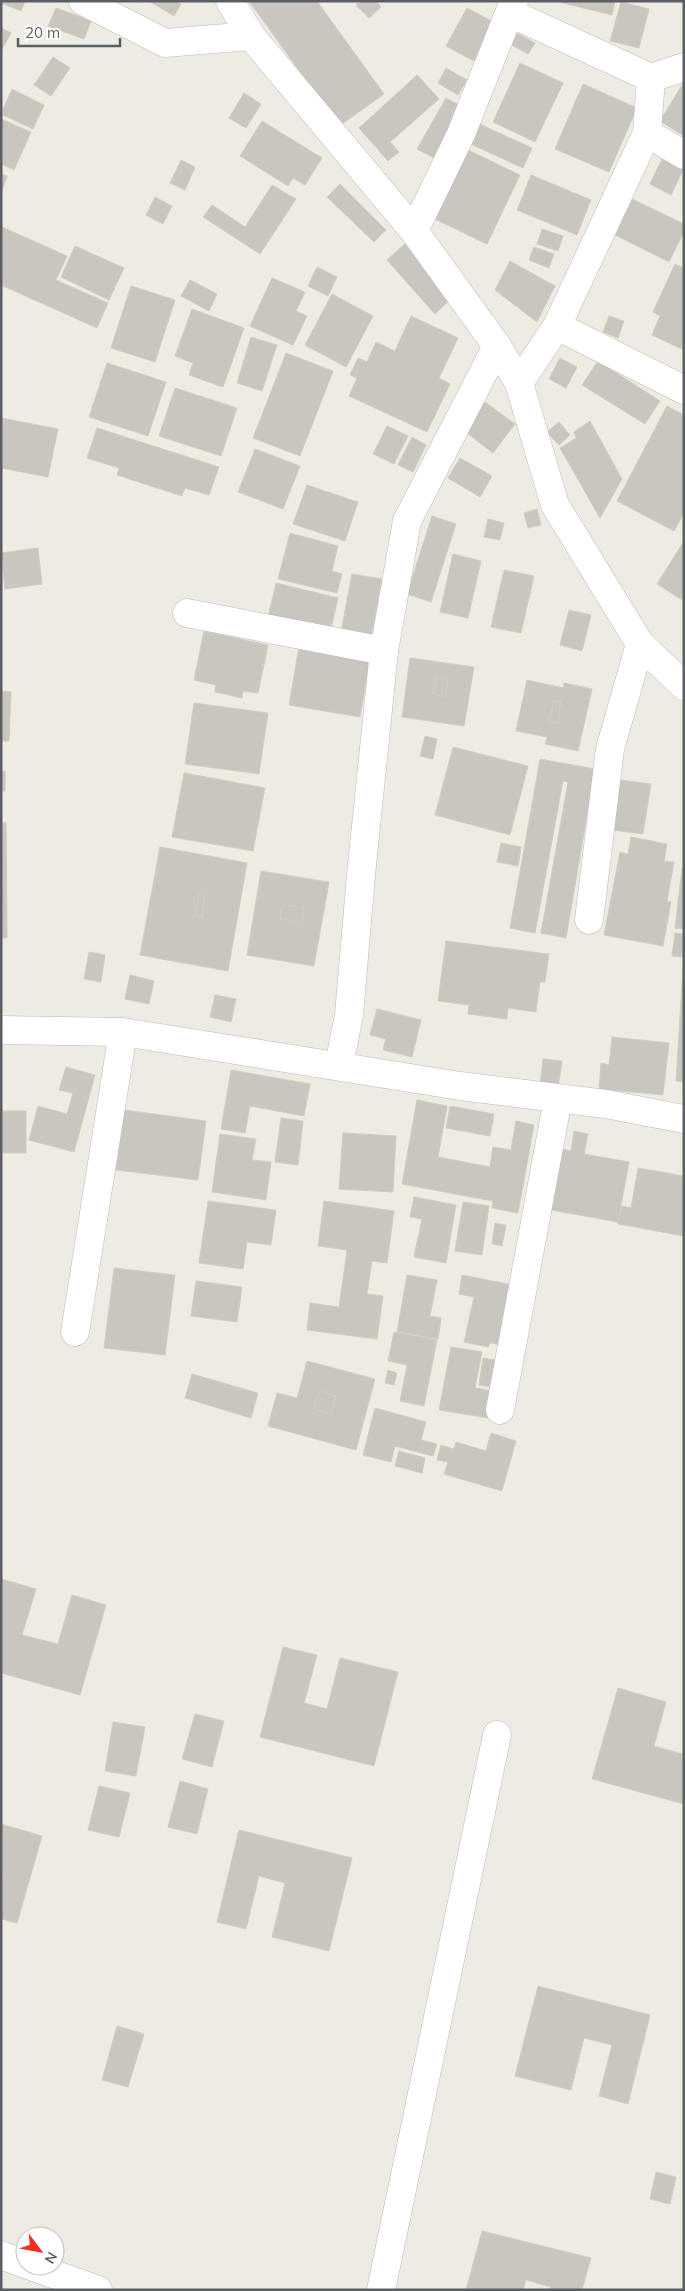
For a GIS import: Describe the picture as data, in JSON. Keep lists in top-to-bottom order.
{
  "scale_bar": "20 m",
  "north": "bottom right"
}
